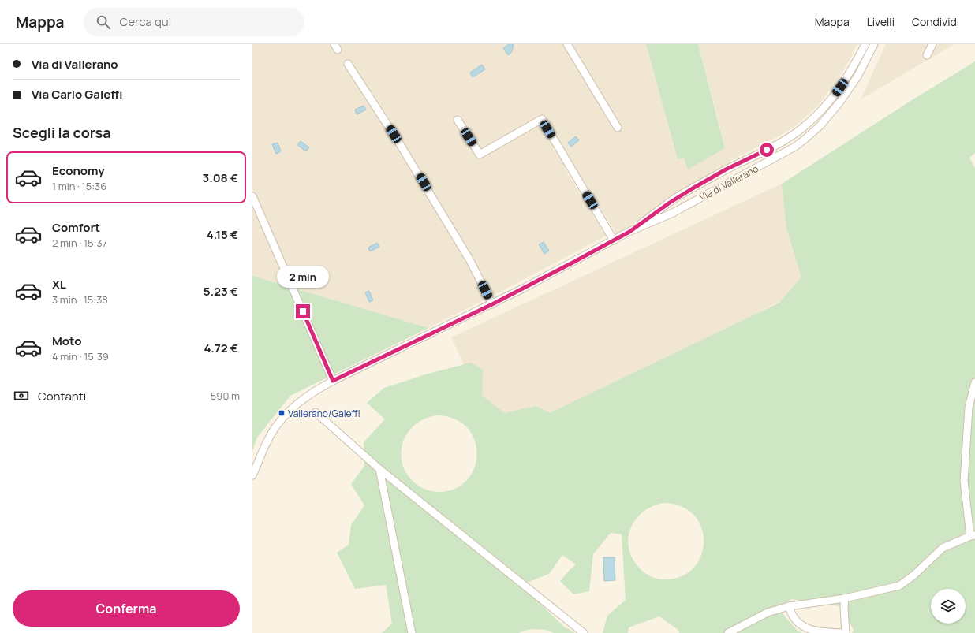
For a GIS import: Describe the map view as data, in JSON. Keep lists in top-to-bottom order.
{
  "streets": {
    "street": ["Via di Vallerano"]
  },
  "places": {
    "transit": ["Vallerano/Galeffi"]
  },
  "page": {
    "header": "Mappa",
    "search": "Cerca qui",
    "nav": ["Mappa", "Livelli", "Condividi"],
    "banner": ["Via di Vallerano", "Via Carlo Galeffi"],
    "heading": "Scegli la corsa",
    "list": [
      {
        "name": "Economy",
        "note": "1 min · 15:36",
        "value": "3.08 €"
      },
      {
        "name": "Comfort",
        "note": "2 min · 15:37",
        "value": "4.15 €"
      },
      {
        "name": "XL",
        "note": "3 min · 15:38",
        "value": "5.23 €"
      },
      {
        "name": "Moto",
        "note": "4 min · 15:39",
        "value": "4.72 €"
      }
    ],
    "bubble": "2 min",
    "pay": ["Contanti", "590 m"],
    "buttons": "Conferma"
  }
}
